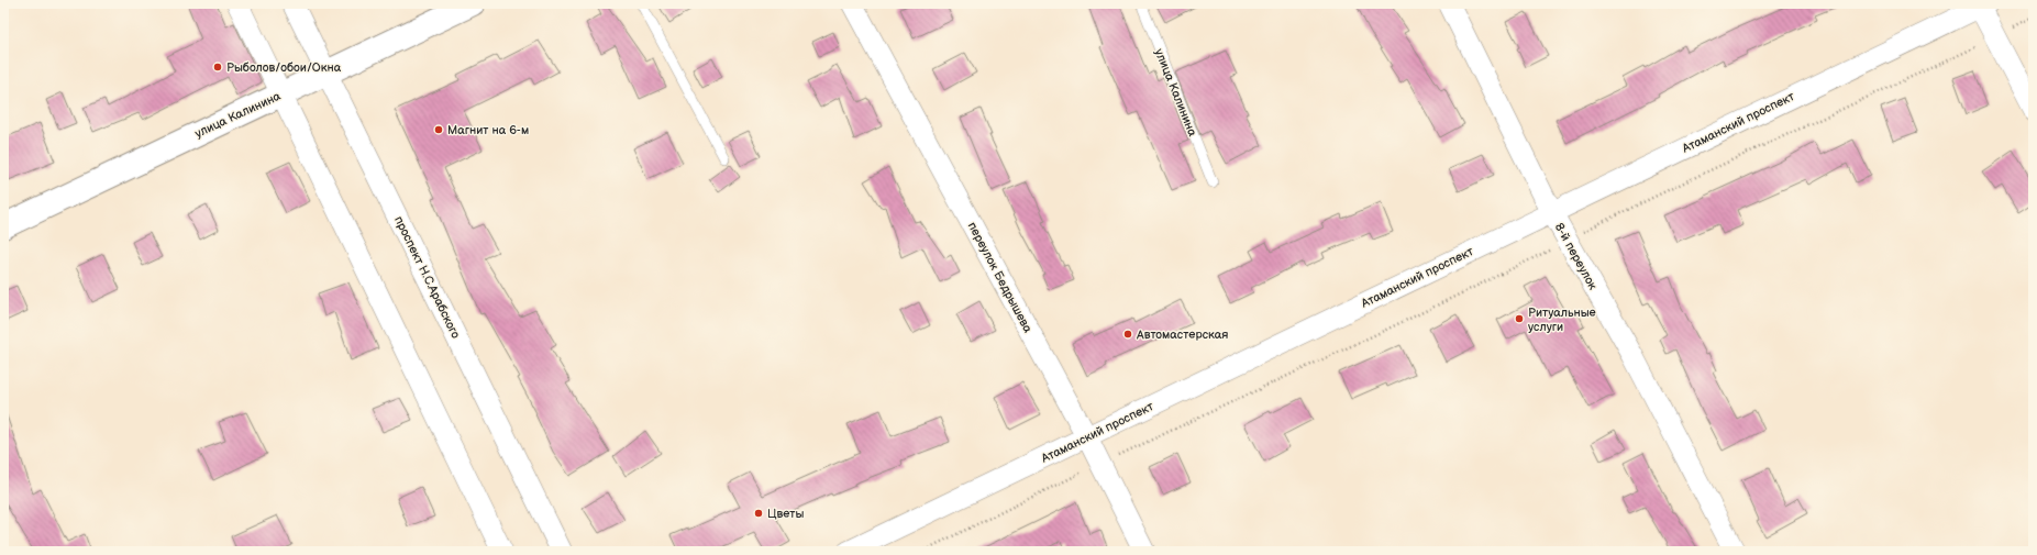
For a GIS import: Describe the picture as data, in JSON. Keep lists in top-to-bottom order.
{
  "streets": {
    "main road": ["улица Калинина"],
    "street": [
      "Атаманский проспект",
      "8-й переулок",
      "проспект Н.С.Арабского",
      "переулок Бедрышева"
    ]
  },
  "crossings": [
    ["улица Калинина", "проспект Н.С.Арабского"],
    ["Атаманский проспект", "8-й переулок"],
    ["Атаманский проспект", "переулок Бедрышева"]
  ],
  "places": [
    "Рыболов/обои/Окна",
    "Магнит на 6-м",
    "Ритуальные услуги",
    "Автомастерская",
    "Цветы"
  ]
}
